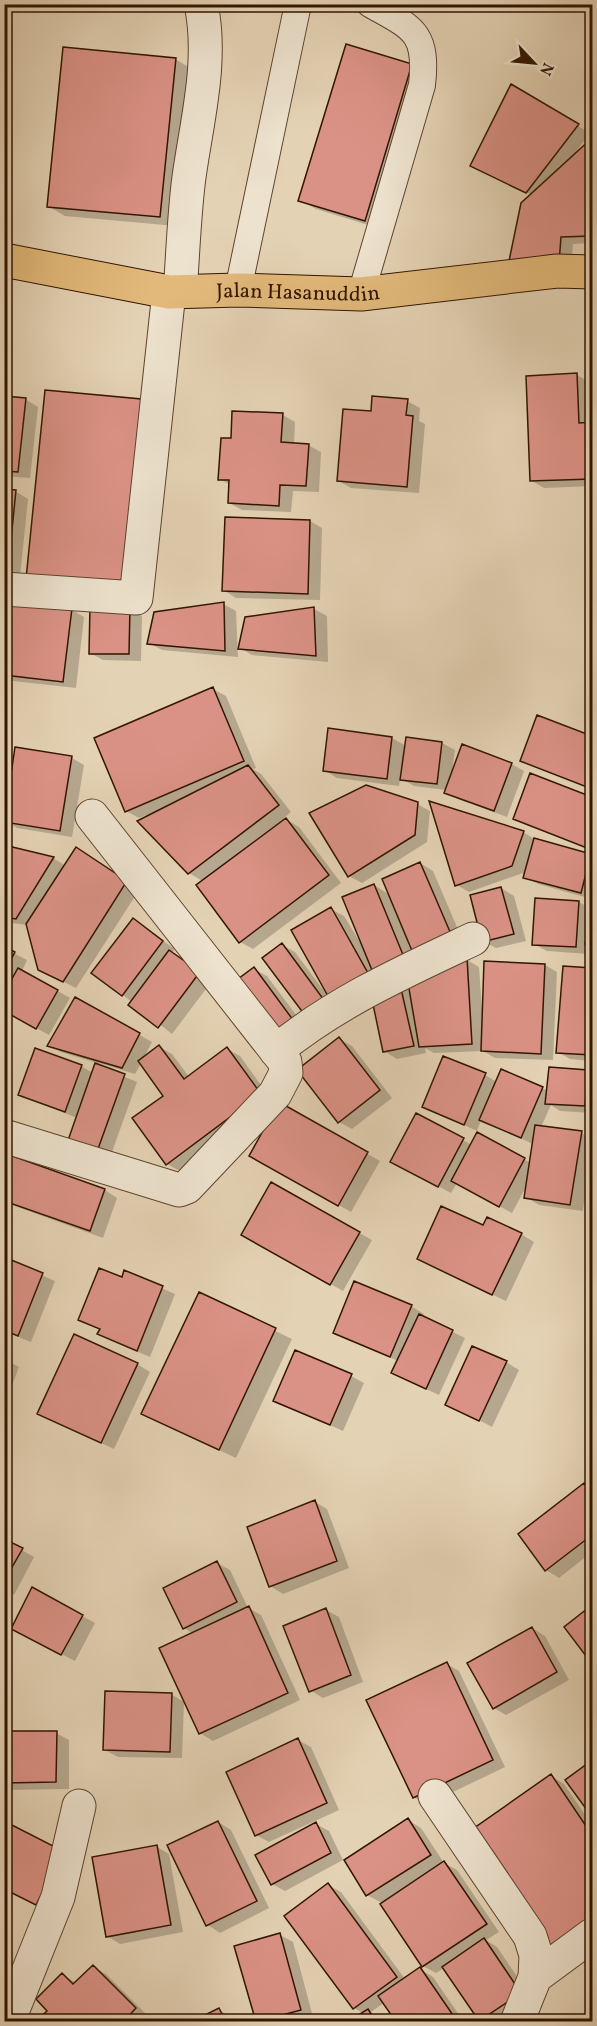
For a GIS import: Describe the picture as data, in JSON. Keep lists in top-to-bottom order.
{
  "streets": {
    "highway": ["Jalan Hasanuddin"]
  },
  "north": "bottom right"
}
